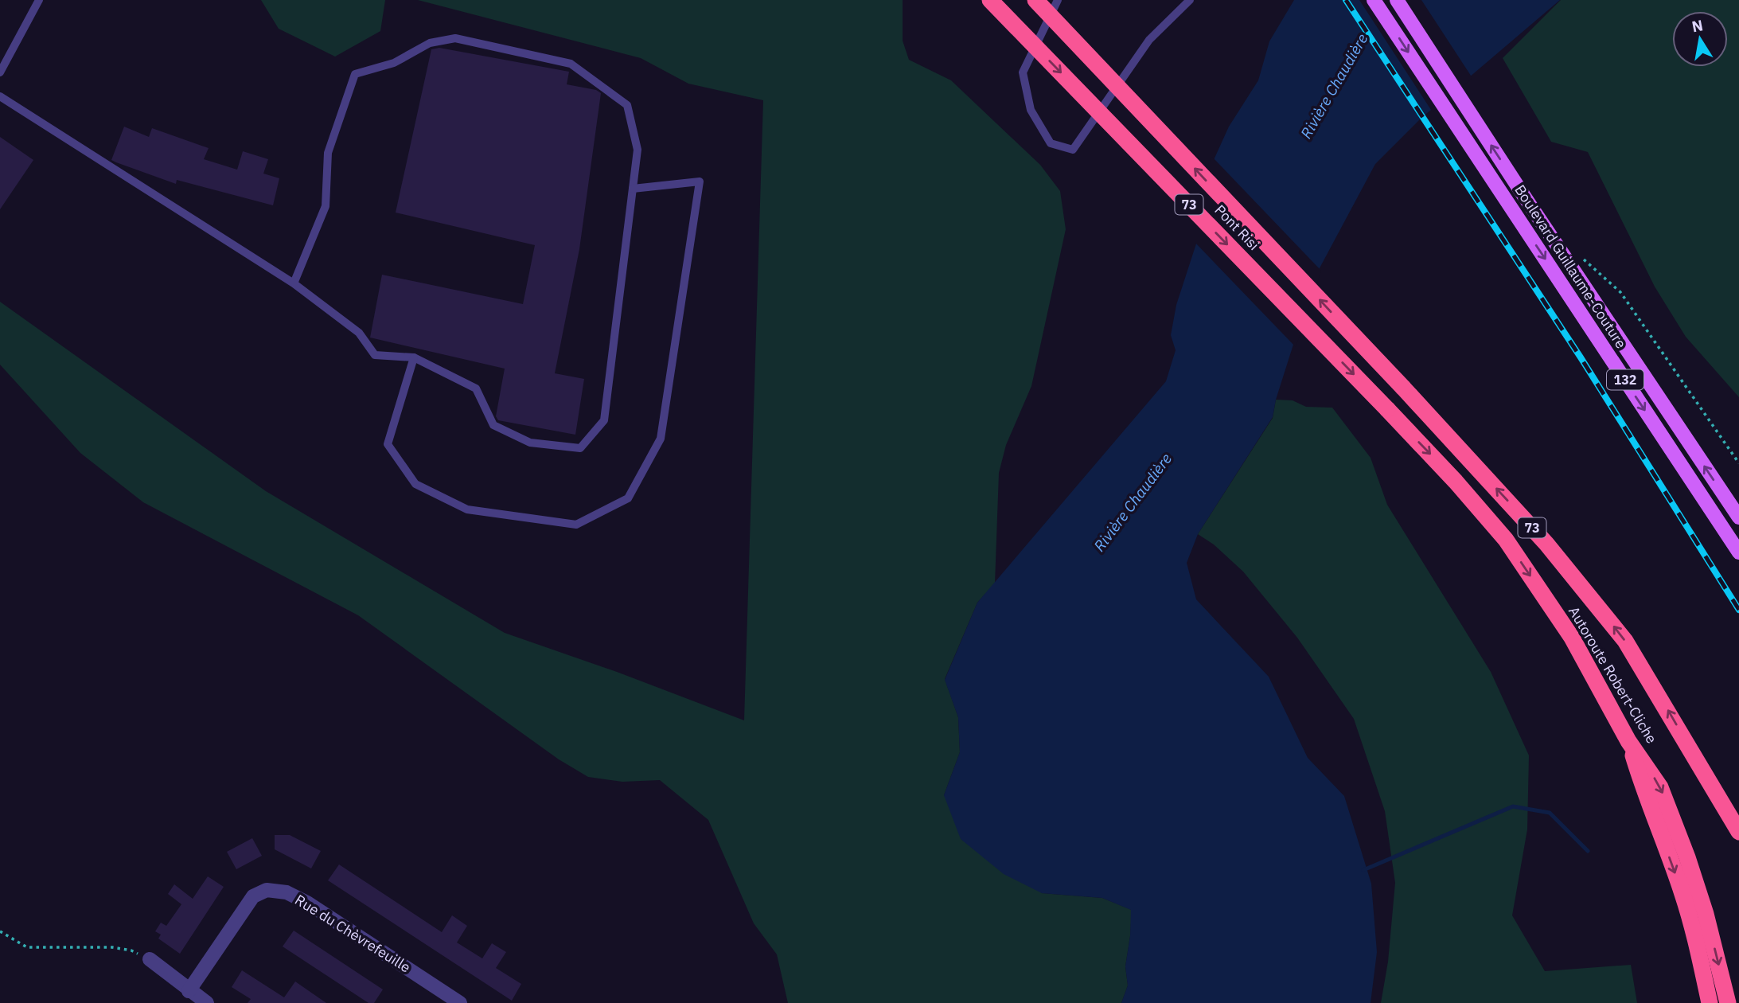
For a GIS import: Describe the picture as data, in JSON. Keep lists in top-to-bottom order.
{
  "streets": {
    "highway": ["73", "Pont Risi", "Autoroute Robert-Cliche"],
    "main road": ["Boulevard Guillaume-Couture", "132"],
    "street": ["Rue du Chèvrefeuille"]
  },
  "crossings": [
    ["Pont Risi", "Autoroute Robert-Cliche"]
  ],
  "water": ["Rivière Chaudière"],
  "north": "top"
}
